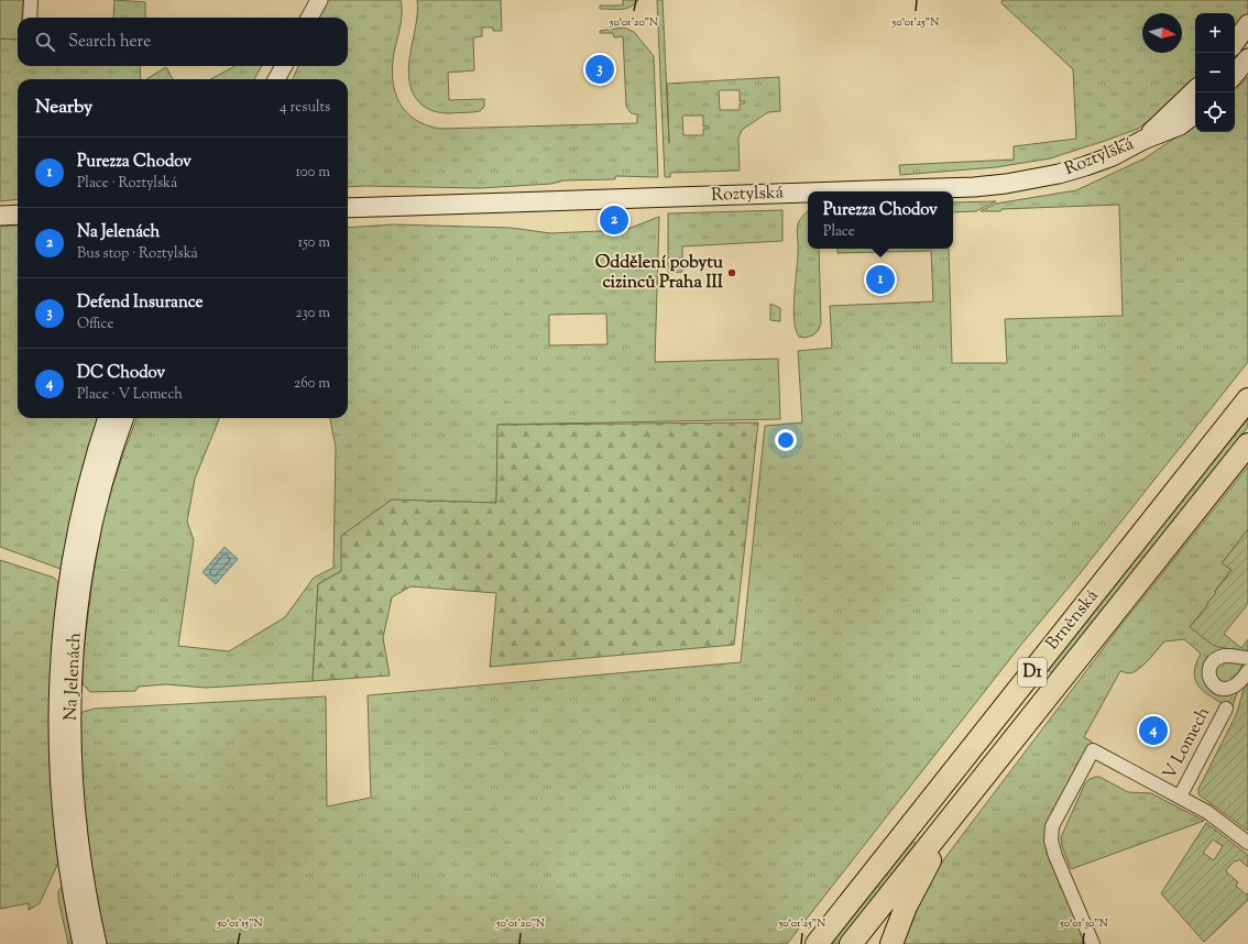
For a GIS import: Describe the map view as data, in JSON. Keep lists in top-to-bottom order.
{
  "streets": {
    "highway": ["Brněnská", "D1"],
    "main road": ["Roztylská", "Na Jelenách"],
    "street": ["V Lomech"]
  },
  "places": ["Oddělení pobytu cizinců Praha III"],
  "north": "right",
  "page": {
    "map_buttons": ["+", "−"],
    "search": "Search here",
    "pins": [
      "3",
      "2",
      "1",
      "4"
    ],
    "heading": ["Nearby", "4 results"],
    "list": [
      {
        "mark": "1",
        "name": "Purezza Chodov",
        "note": "Place · Roztylská",
        "value": "100 m"
      },
      {
        "mark": "2",
        "name": "Na Jelenách",
        "note": "Bus stop · Roztylská",
        "value": "150 m"
      },
      {
        "mark": "3",
        "name": "Defend Insurance",
        "note": "Office",
        "value": "230 m"
      },
      {
        "mark": "4",
        "name": "DC Chodov",
        "note": "Place · V Lomech",
        "value": "260 m"
      }
    ],
    "popup": ["Purezza Chodov", "Place"]
  },
  "coordinates": [
    "50°01'20\"N",
    "50°01'25\"N",
    "50°01'15\"N",
    "50°01'30\"N"
  ]
}
